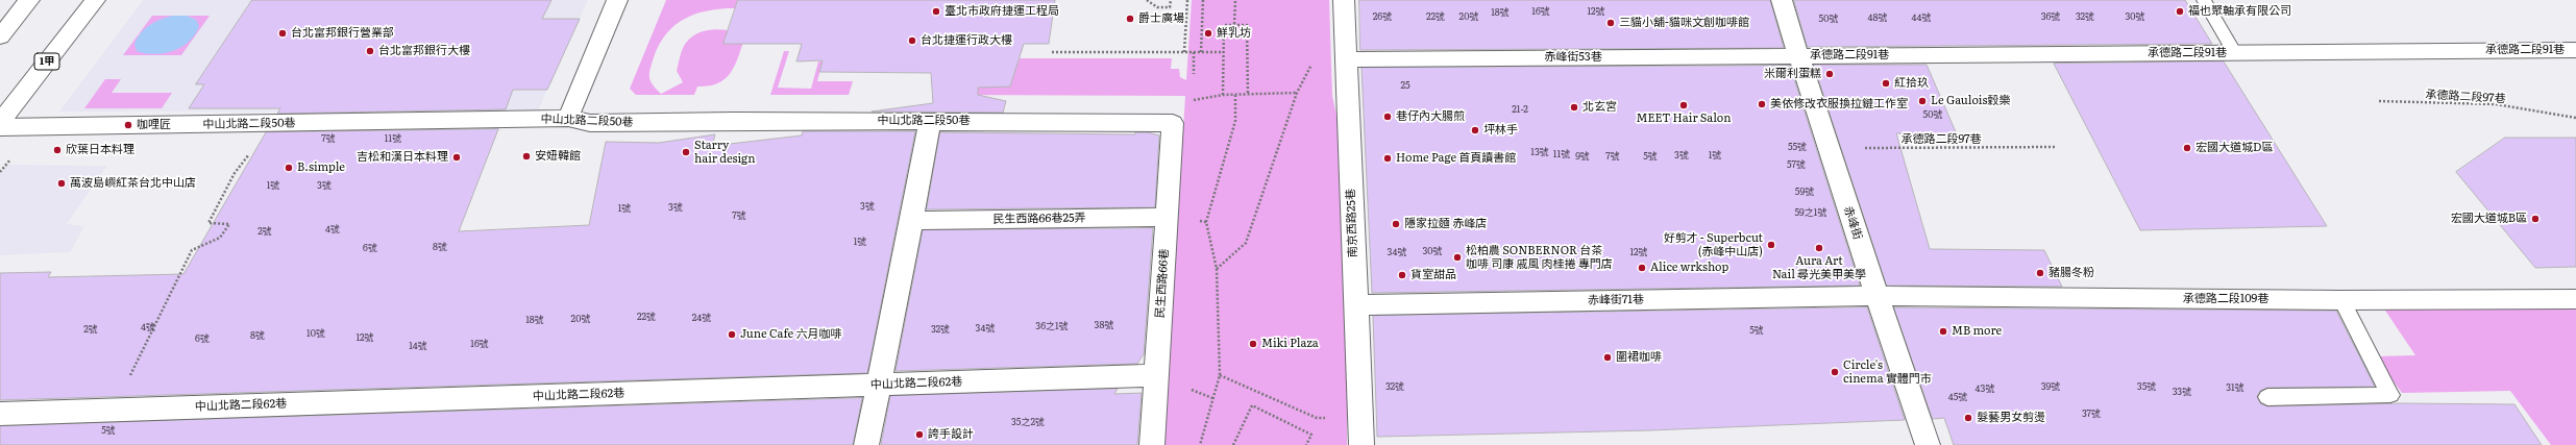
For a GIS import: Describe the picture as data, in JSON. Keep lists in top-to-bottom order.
{
  "streets": {
    "street": [
      "承德路二段91巷",
      "赤峰街53巷",
      "1甲",
      "中山北路二段50巷",
      "民生西路66巷25弄",
      "南京西路25巷",
      "赤峰街",
      "民生西路66巷",
      "承德路二段109巷",
      "赤峰街71巷",
      "中山北路二段62巷"
    ],
    "path": ["承德路二段97巷"]
  },
  "crossings": [
    ["承德路二段91巷", "赤峰街53巷"],
    ["承德路二段91巷", "赤峰街"],
    ["赤峰街53巷", "南京西路25巷"],
    ["赤峰街53巷", "赤峰街"],
    ["承德路二段97巷", "赤峰街"],
    ["中山北路二段50巷", "民生西路66巷"],
    ["民生西路66巷25弄", "民生西路66巷"],
    ["南京西路25巷", "赤峰街71巷"],
    ["赤峰街", "承德路二段109巷"],
    ["赤峰街", "赤峰街71巷"],
    ["民生西路66巷", "中山北路二段62巷"],
    ["承德路二段109巷", "赤峰街71巷"]
  ],
  "places": [
    "臺北市政府捷運工程局",
    "福也聚軸承有限公司",
    "爵士廣場",
    "三貓小舖-貓咪文創咖啡館",
    "台北富邦銀行營業部",
    "鮮乳坊",
    "台北捷運行政大樓",
    "台北富邦銀行大樓",
    "米爾利蛋糕",
    "紅拾玖",
    "Le Gaulois穀樂",
    "美依修改衣服換拉鏈工作室",
    "MEET Hair Salon",
    "北玄宮",
    "巷仔內大腸煎",
    "咖哩匠",
    "坪林手",
    "宏國大道城D區",
    "欣葉日本料理",
    "Starry hair design",
    "安妞韓館",
    "吉松和漢日本料理",
    "Home Page 首頁讀書館",
    "B.simple",
    "萬波島嶼紅茶台北中山店",
    "宏國大道城B區",
    "隱家拉麵 赤峰店",
    "好剪才 - Superbcut (赤峰中山店)",
    "Aura Art Nail 尋光美甲美學",
    "松柏農 SONBERNOR 台茶 咖啡 司康 戚風 肉桂捲 專門店",
    "Alice wrkshop",
    "豬腸冬粉",
    "貨室甜品",
    "MB more",
    "June Cafe 六月咖啡",
    "Miki Plaza",
    "圍裙咖啡",
    "Circle's cinema 實體門市",
    "髮藝男女剪燙",
    "誇手設計"
  ],
  "house_numbers": [
    "16號",
    "12號",
    "18號",
    "26號",
    "22號",
    "20號",
    "36號",
    "32號",
    "30號",
    "48號",
    "44號",
    "50號",
    "25",
    "21-2",
    "50號",
    "7號",
    "11號",
    "55號",
    "13號",
    "11號",
    "3號",
    "1號",
    "9號",
    "7號",
    "5號",
    "57號",
    "1號",
    "3號",
    "59號",
    "3號",
    "3號",
    "1號",
    "59之1號",
    "7號",
    "4號",
    "2號",
    "1號",
    "8號",
    "6號",
    "30號",
    "34號",
    "12號",
    "22號",
    "24號",
    "20號",
    "18號",
    "38號",
    "36之1號",
    "4號",
    "34號",
    "2號",
    "32號",
    "5號",
    "10號",
    "8號",
    "12號",
    "6號",
    "16號",
    "14號",
    "32號",
    "39號",
    "35號",
    "31號",
    "43號",
    "33號",
    "45號",
    "37號",
    "35之2號",
    "5號"
  ]
}
